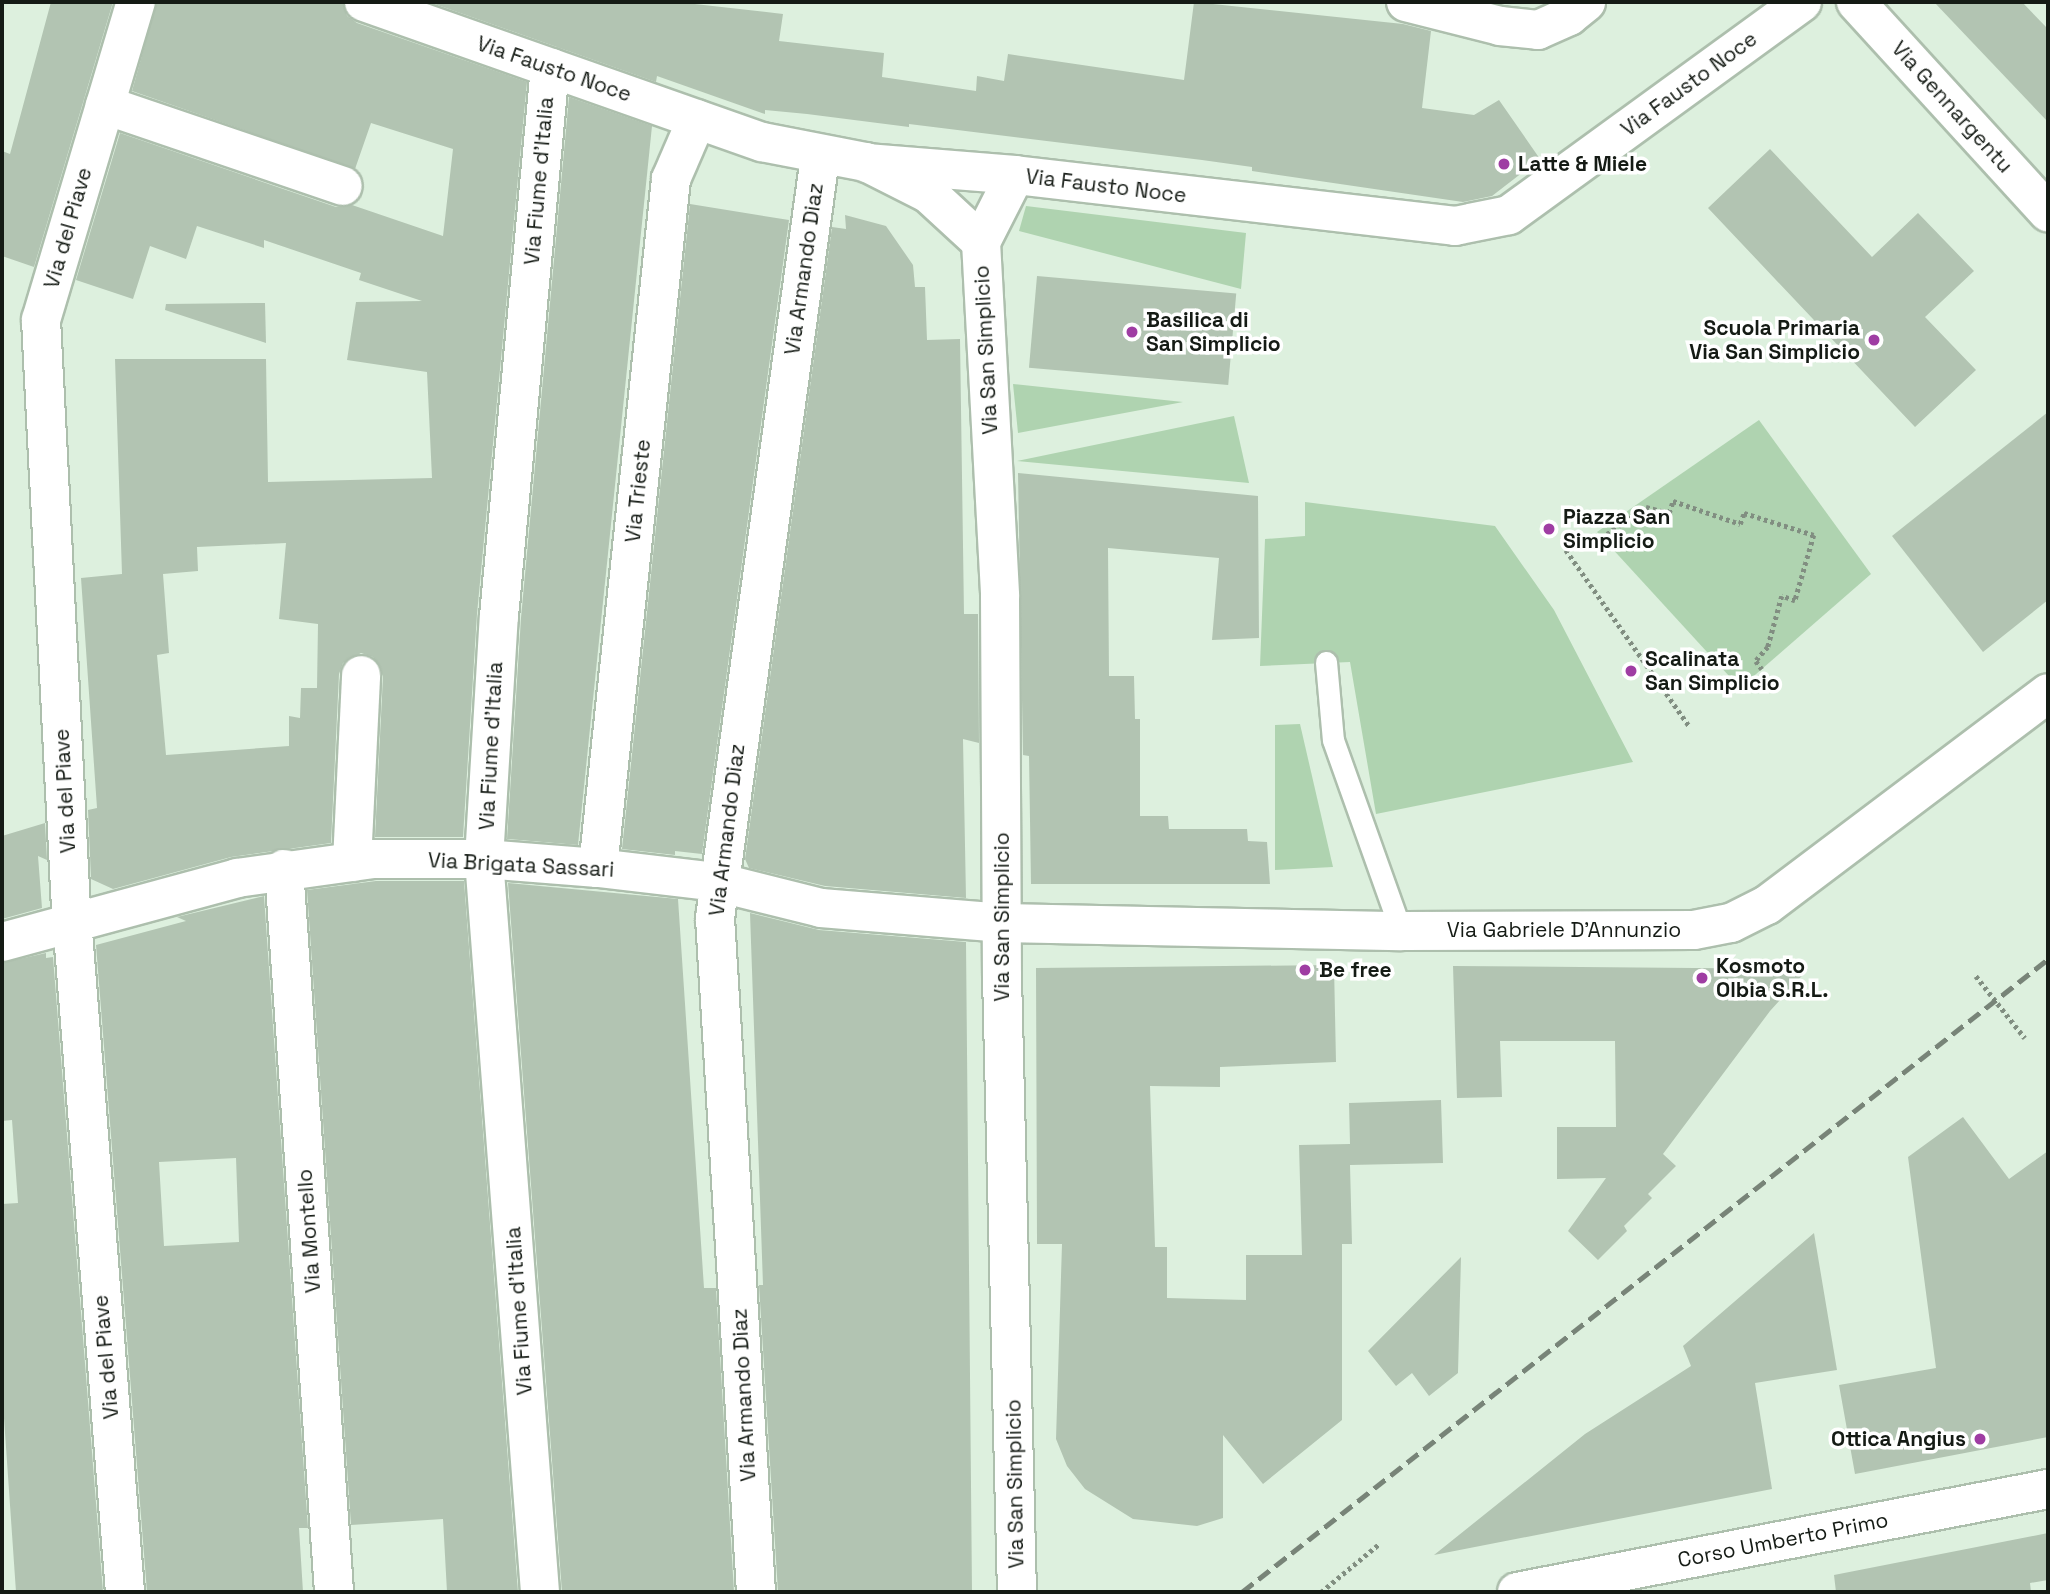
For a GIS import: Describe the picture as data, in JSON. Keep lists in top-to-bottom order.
{
  "streets": {
    "street": [
      "Via Fausto Noce",
      "Via Gennargentu",
      "Via Fiume d'Italia",
      "Via del Piave",
      "Via Armando Diaz",
      "Via San Simplicio",
      "Via Trieste",
      "Via Brigata Sassari",
      "Via Gabriele D'Annunzio",
      "Via Montello",
      "Corso Umberto Primo"
    ]
  },
  "crossings": [
    ["Via Fausto Noce", "Via Fiume d'Italia"],
    ["Via Fausto Noce", "Via Armando Diaz"],
    ["Via Fausto Noce", "Via San Simplicio"],
    ["Via Fausto Noce", "Via Trieste"],
    ["Via Fiume d'Italia", "Via Brigata Sassari"],
    ["Via del Piave", "Via Brigata Sassari"],
    ["Via Armando Diaz", "Via Brigata Sassari"],
    ["Via San Simplicio", "Via Brigata Sassari"],
    ["Via San Simplicio", "Via Gabriele D'Annunzio"],
    ["Via Trieste", "Via Brigata Sassari"],
    ["Via Brigata Sassari", "Via Gabriele D'Annunzio"],
    ["Via Brigata Sassari", "Via Montello"]
  ],
  "places": [
    "Latte & Miele",
    "Basilica di San Simplicio",
    "Scuola Primaria Via San Simplicio",
    "Piazza San Simplicio",
    "Scalinata San Simplicio",
    "Be free",
    "Kosmoto Olbia S.R.L.",
    "Ottica Angius"
  ]
}
